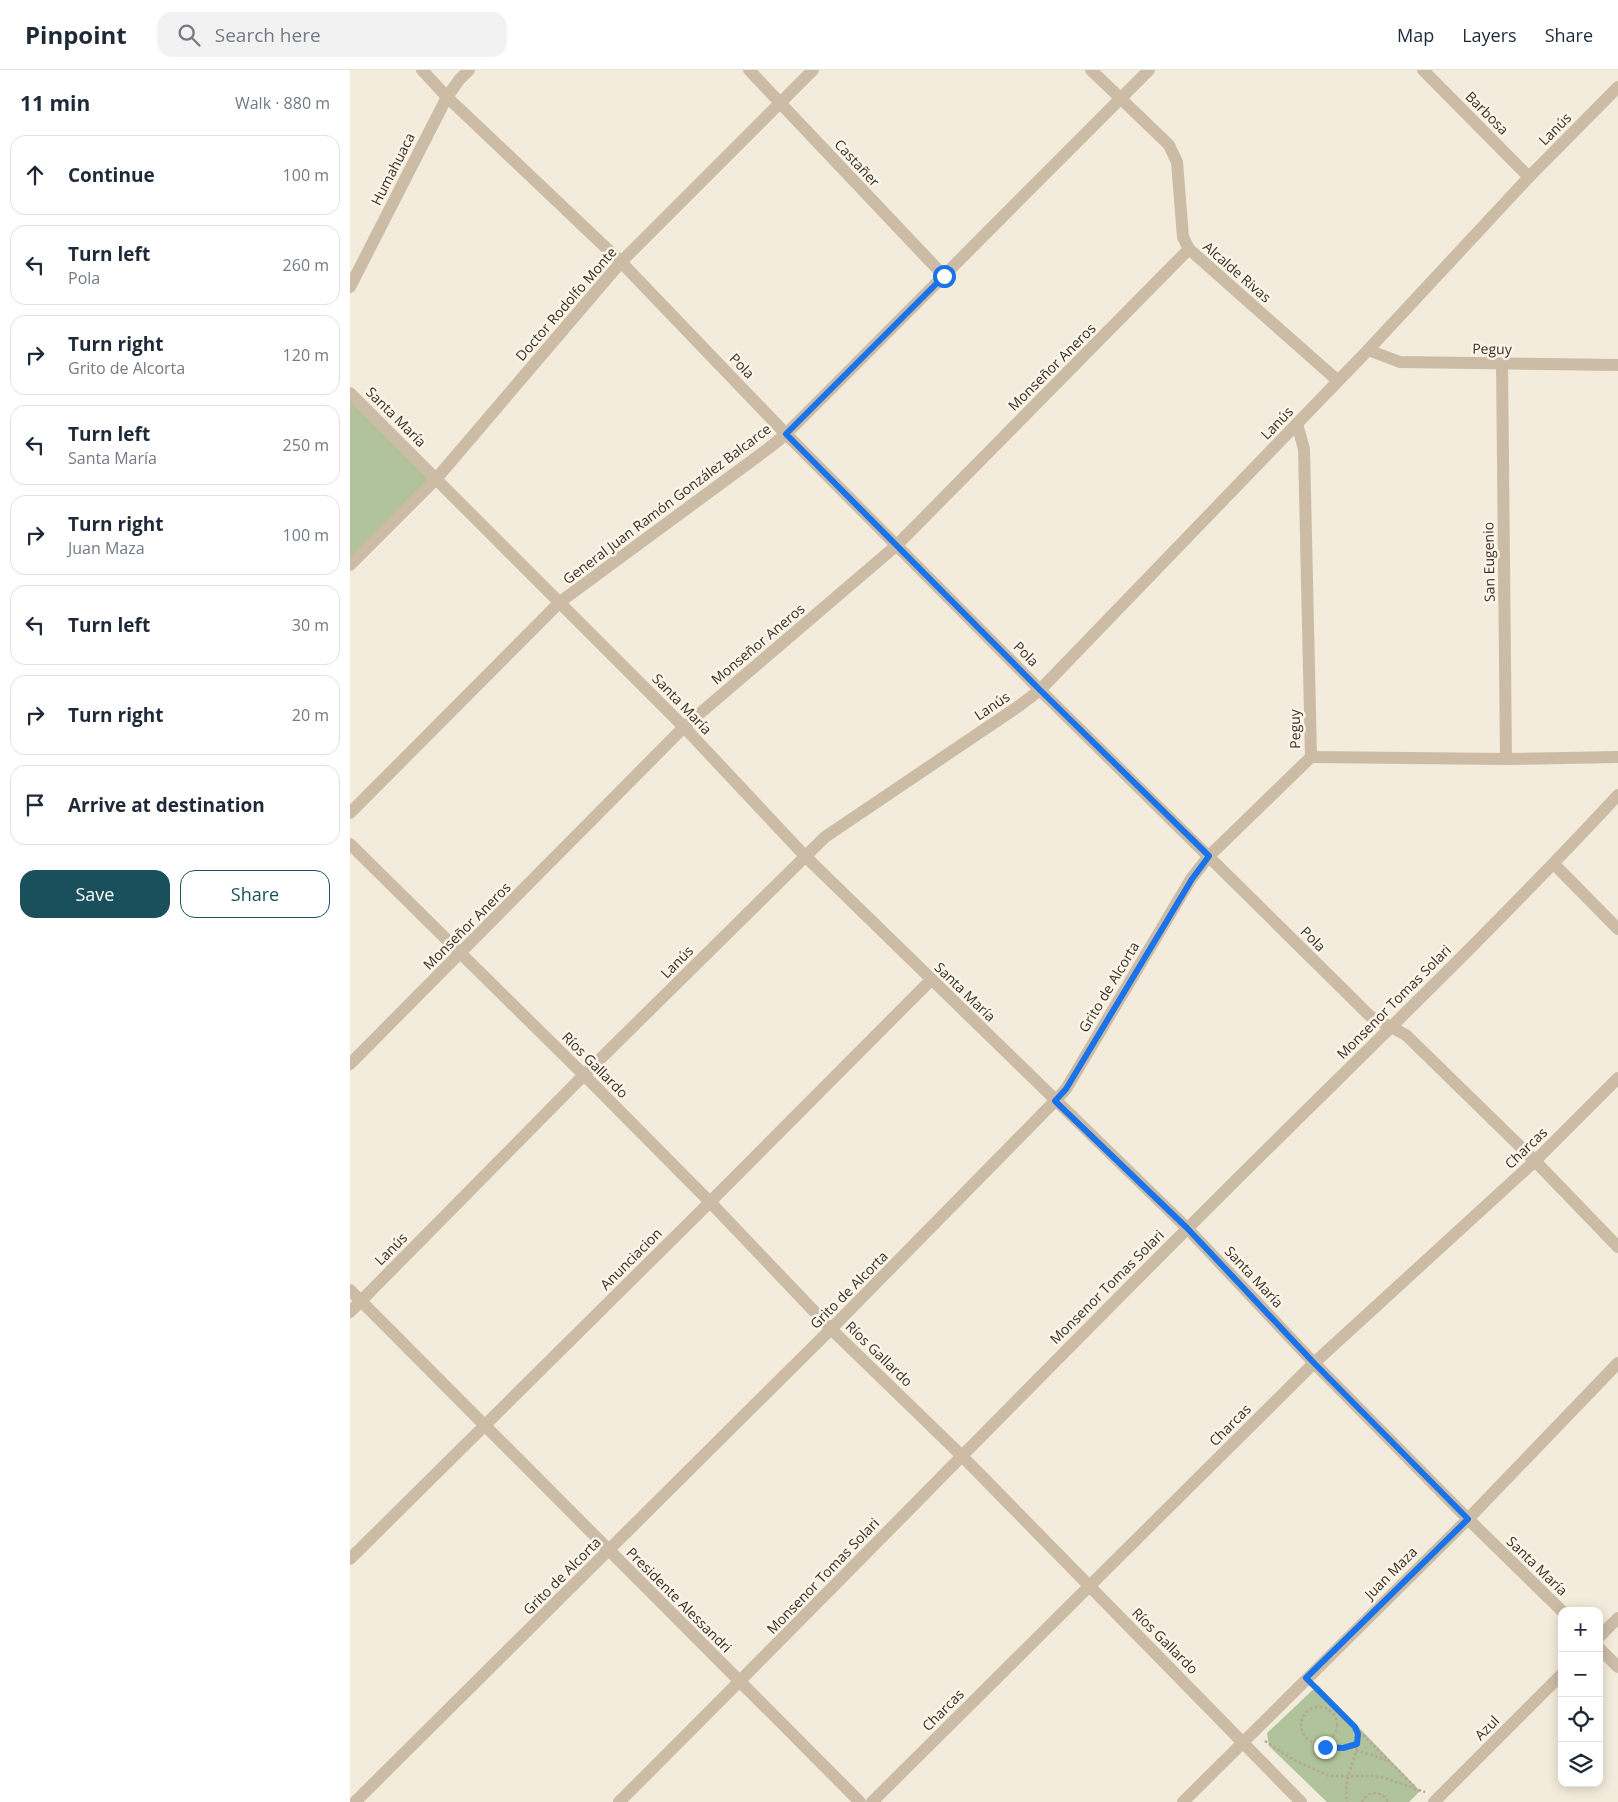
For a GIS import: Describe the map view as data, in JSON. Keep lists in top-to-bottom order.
{
  "streets": {
    "street": [
      "Barbosa",
      "Lanús",
      "Castañer",
      "Humahuaca",
      "Alcalde Rivas",
      "Doctor Rodolfo Monte",
      "Peguy",
      "Pola",
      "Monseñor Aneros",
      "Santa María",
      "General Juan Ramón González Balcarce",
      "San Eugenio",
      "Grito de Alcorta",
      "Monsenor Tomas Solari",
      "Ríos Gallardo",
      "Charcas",
      "Anunciacion",
      "Juan Maza",
      "Presidente Alessandri",
      "Azul"
    ]
  },
  "crossings": [
    ["Barbosa", "Lanús"],
    ["Lanús", "Alcalde Rivas"],
    ["Lanús", "Peguy"],
    ["Lanús", "Pola"],
    ["Lanús", "Santa María"],
    ["Lanús", "Ríos Gallardo"],
    ["Lanús", "Presidente Alessandri"],
    ["Castañer", "Doctor Rodolfo Monte"],
    ["Castañer", "General Juan Ramón González Balcarce"],
    ["Humahuaca", "Pola"],
    ["Alcalde Rivas", "Monseñor Aneros"],
    ["Alcalde Rivas", "General Juan Ramón González Balcarce"],
    ["Doctor Rodolfo Monte", "Pola"],
    ["Doctor Rodolfo Monte", "Santa María"],
    ["Peguy", "San Eugenio"],
    ["Peguy", "Grito de Alcorta"],
    ["Pola", "Monseñor Aneros"],
    ["Pola", "General Juan Ramón González Balcarce"],
    ["Pola", "Grito de Alcorta"],
    ["Pola", "Monsenor Tomas Solari"],
    ["Pola", "Charcas"],
    ["Monseñor Aneros", "Santa María"],
    ["Monseñor Aneros", "Ríos Gallardo"],
    ["Santa María", "General Juan Ramón González Balcarce"],
    ["Santa María", "Grito de Alcorta"],
    ["Santa María", "Monsenor Tomas Solari"],
    ["Santa María", "Charcas"],
    ["Santa María", "Anunciacion"],
    ["Santa María", "Juan Maza"],
    ["Grito de Alcorta", "Ríos Gallardo"],
    ["Grito de Alcorta", "Presidente Alessandri"],
    ["Monsenor Tomas Solari", "Ríos Gallardo"],
    ["Monsenor Tomas Solari", "Presidente Alessandri"],
    ["Ríos Gallardo", "Charcas"],
    ["Ríos Gallardo", "Anunciacion"],
    ["Ríos Gallardo", "Juan Maza"],
    ["Anunciacion", "Presidente Alessandri"]
  ],
  "page": {
    "header": "Pinpoint",
    "search": "Search here",
    "nav": ["Map", "Layers", "Share"],
    "heading": ["11 min", "Walk · 880 m"],
    "list": [
      ["Continue", "100 m"],
      ["Turn left", "Pola", "260 m"],
      ["Turn right", "Grito de Alcorta", "120 m"],
      ["Turn left", "Santa María", "250 m"],
      ["Turn right", "Juan Maza", "100 m"],
      ["Turn left", "30 m"],
      ["Turn right", "20 m"],
      "Arrive at destination"
    ],
    "buttons": ["Save", "Share"],
    "map_buttons": ["+", "−"]
  }
}
